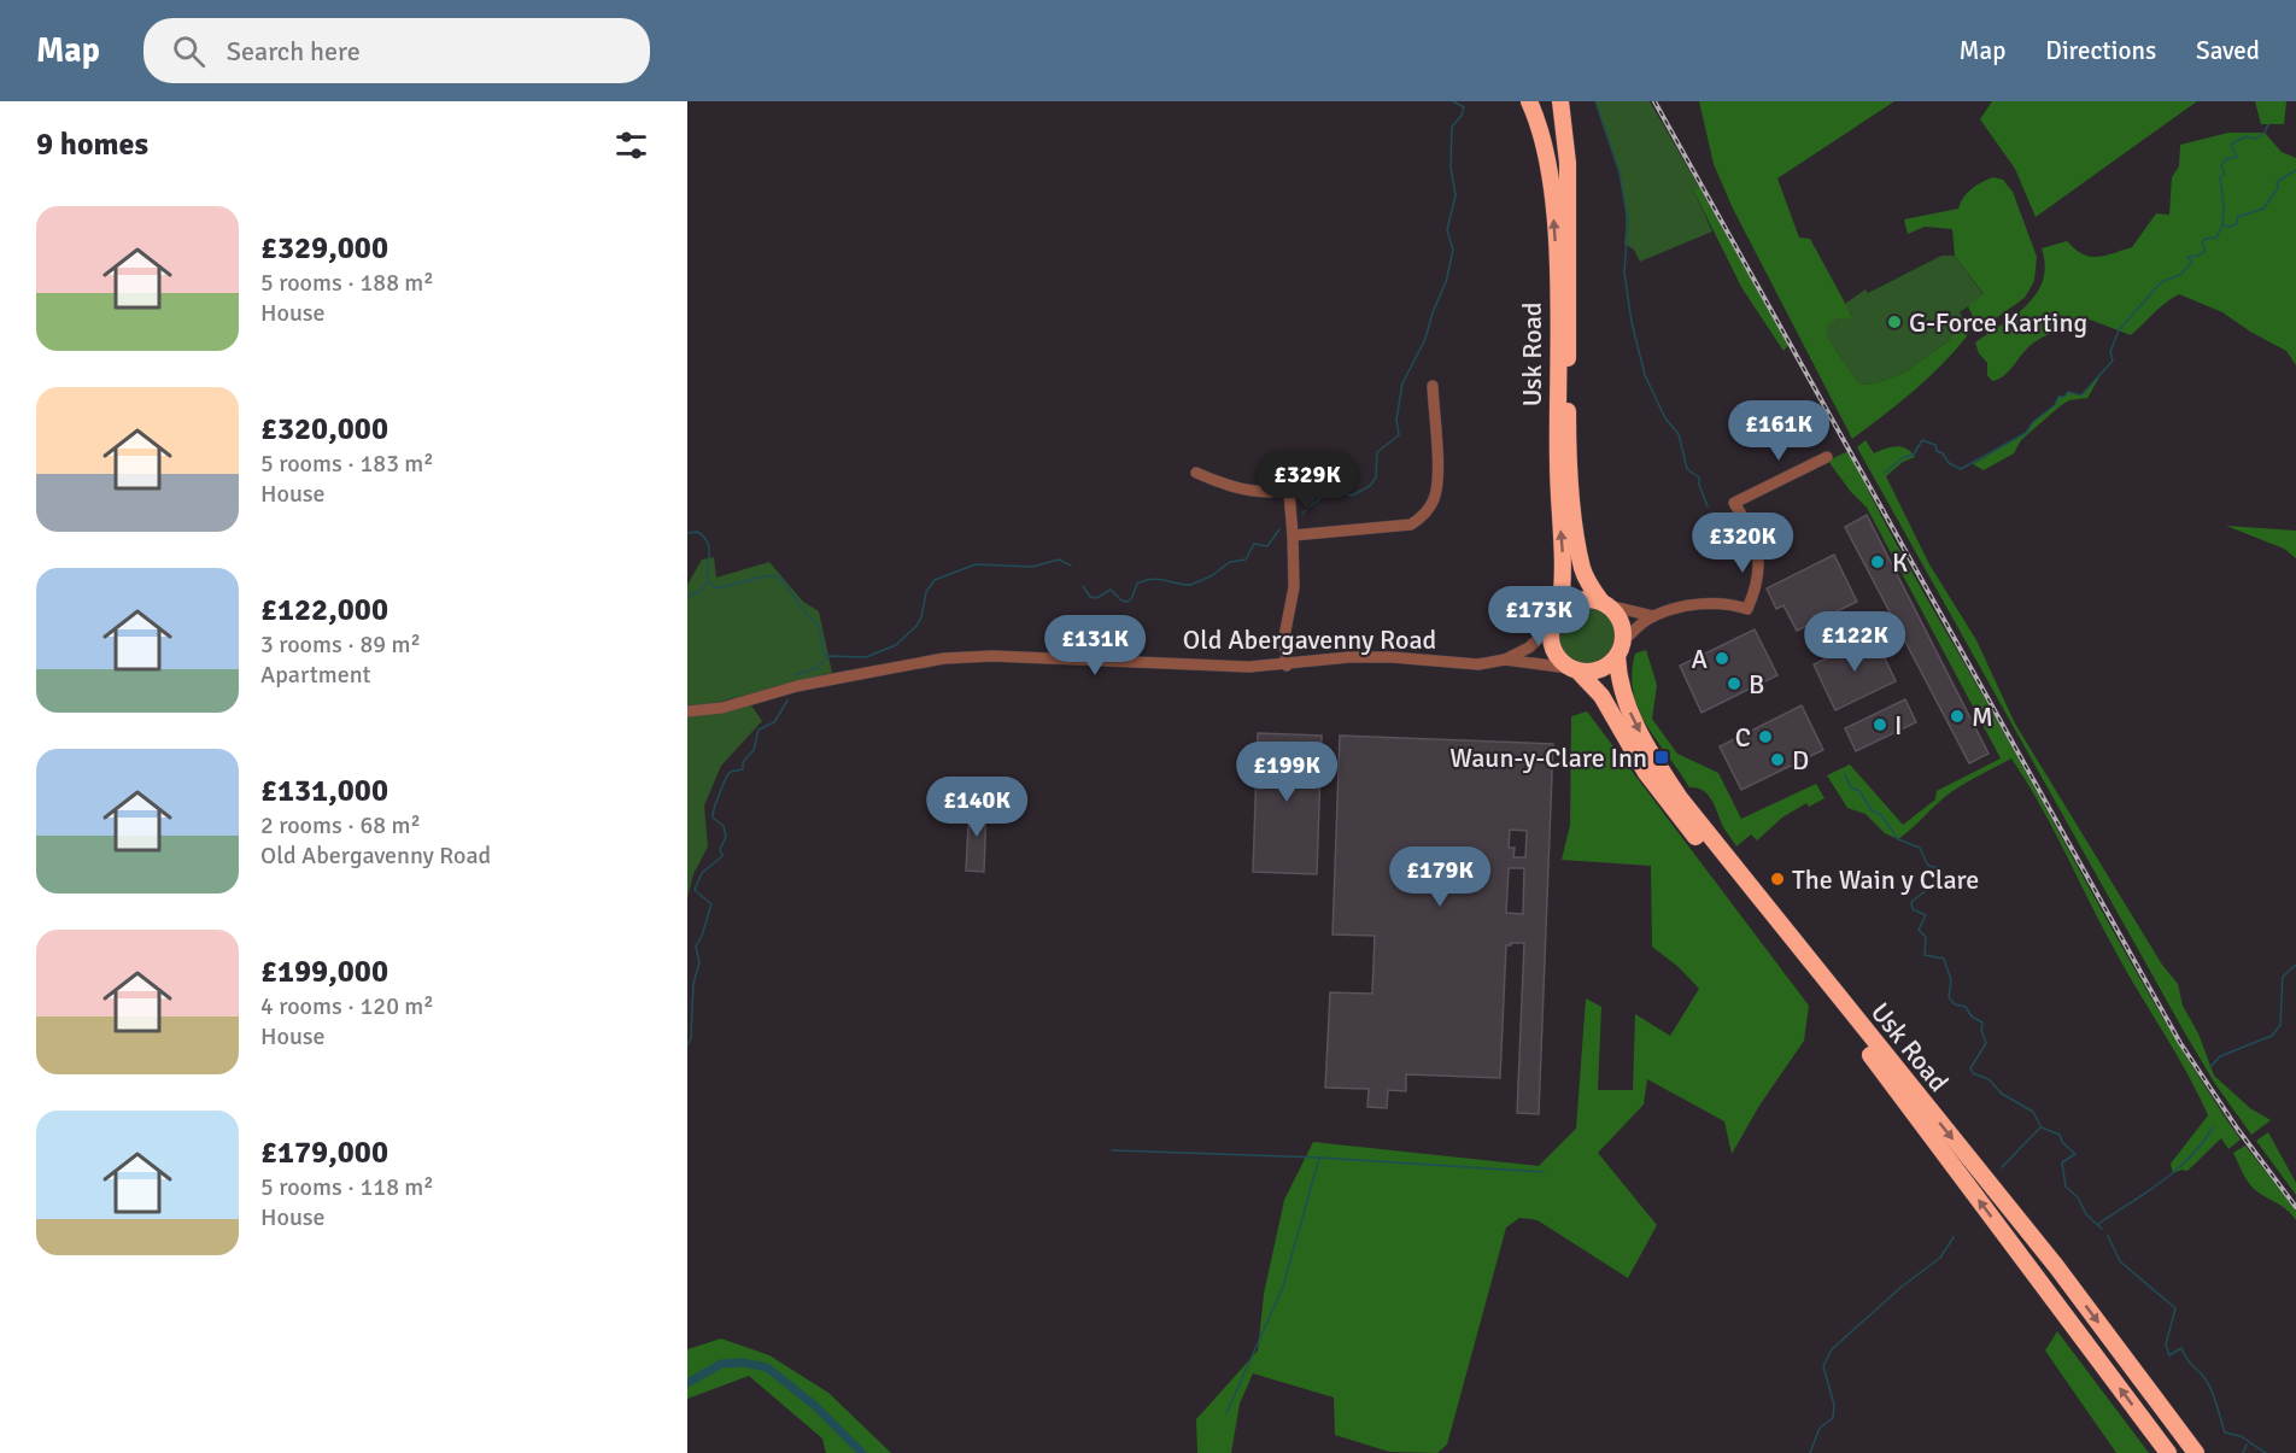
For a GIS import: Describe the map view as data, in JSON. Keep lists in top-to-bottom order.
{
  "streets": {
    "highway": ["Usk Road"],
    "street": ["Old Abergavenny Road"]
  },
  "crossings": [
    ["Usk Road", "Old Abergavenny Road"]
  ],
  "places": {
    "other": [
      "G-Force Karting",
      "K",
      "A",
      "B",
      "M",
      "I",
      "C",
      "D",
      "The Wain y Clare"
    ],
    "transit": ["Waun-y-Clare Inn"]
  },
  "page": {
    "header": "Map",
    "search": "Search here",
    "nav": ["Map", "Directions", "Saved"],
    "heading": "9 homes",
    "list": [
      {
        "name": "£329,000",
        "note": "5 rooms · 188 m² · House"
      },
      {
        "name": "£320,000",
        "note": "5 rooms · 183 m² · House"
      },
      {
        "name": "£122,000",
        "note": "3 rooms · 89 m² · Apartment"
      },
      {
        "name": "£131,000",
        "note": "2 rooms · 68 m² · Old Abergavenny Road"
      },
      {
        "name": "£199,000",
        "note": "4 rooms · 120 m² · House"
      },
      {
        "name": "£179,000",
        "note": "5 rooms · 118 m² · House"
      }
    ],
    "price": [
      "£161K",
      "£329K",
      "£320K",
      "£173K",
      "£122K",
      "£131K",
      "£199K",
      "£140K",
      "£179K"
    ]
  }
}
